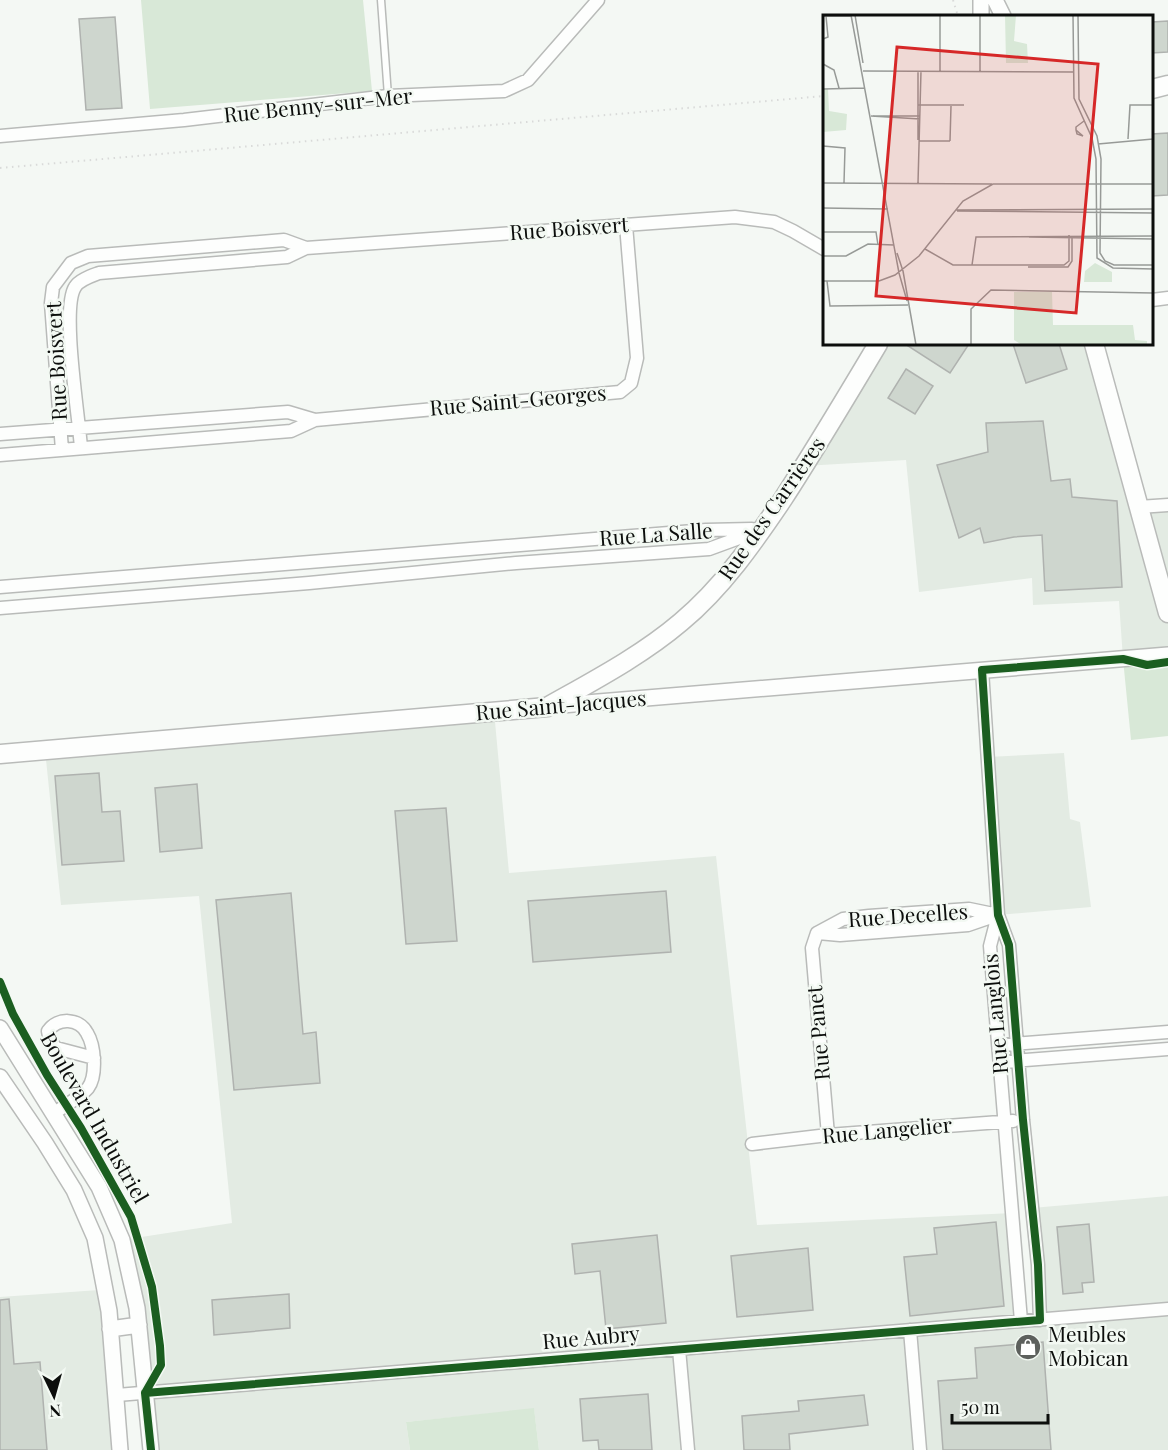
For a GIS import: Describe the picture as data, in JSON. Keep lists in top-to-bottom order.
{
  "streets": {
    "main road": ["Rue des Carrières", "Rue Saint-Jacques"],
    "street": [
      "Rue Benny-sur-Mer",
      "Rue Boisvert",
      "Rue Saint-Georges",
      "Rue La Salle",
      "Rue Decelles",
      "Rue Langlois",
      "Rue Panet",
      "Boulevard Industriel",
      "Rue Langelier",
      "Rue Aubry"
    ]
  },
  "crossings": [
    ["Rue Boisvert", "Rue Saint-Georges"],
    ["Rue des Carrières", "Rue La Salle"],
    ["Rue des Carrières", "Rue Saint-Jacques"],
    ["Rue Saint-Jacques", "Rue Langlois"],
    ["Rue Decelles", "Rue Langlois"],
    ["Rue Decelles", "Rue Panet"],
    ["Rue Langlois", "Rue Langelier"],
    ["Rue Langlois", "Rue Aubry"],
    ["Rue Panet", "Rue Langelier"],
    ["Boulevard Industriel", "Rue Aubry"]
  ],
  "places": {
    "shop": ["Meubles Mobican"]
  },
  "scale_bar": "50 m",
  "north": "bottom"
}
